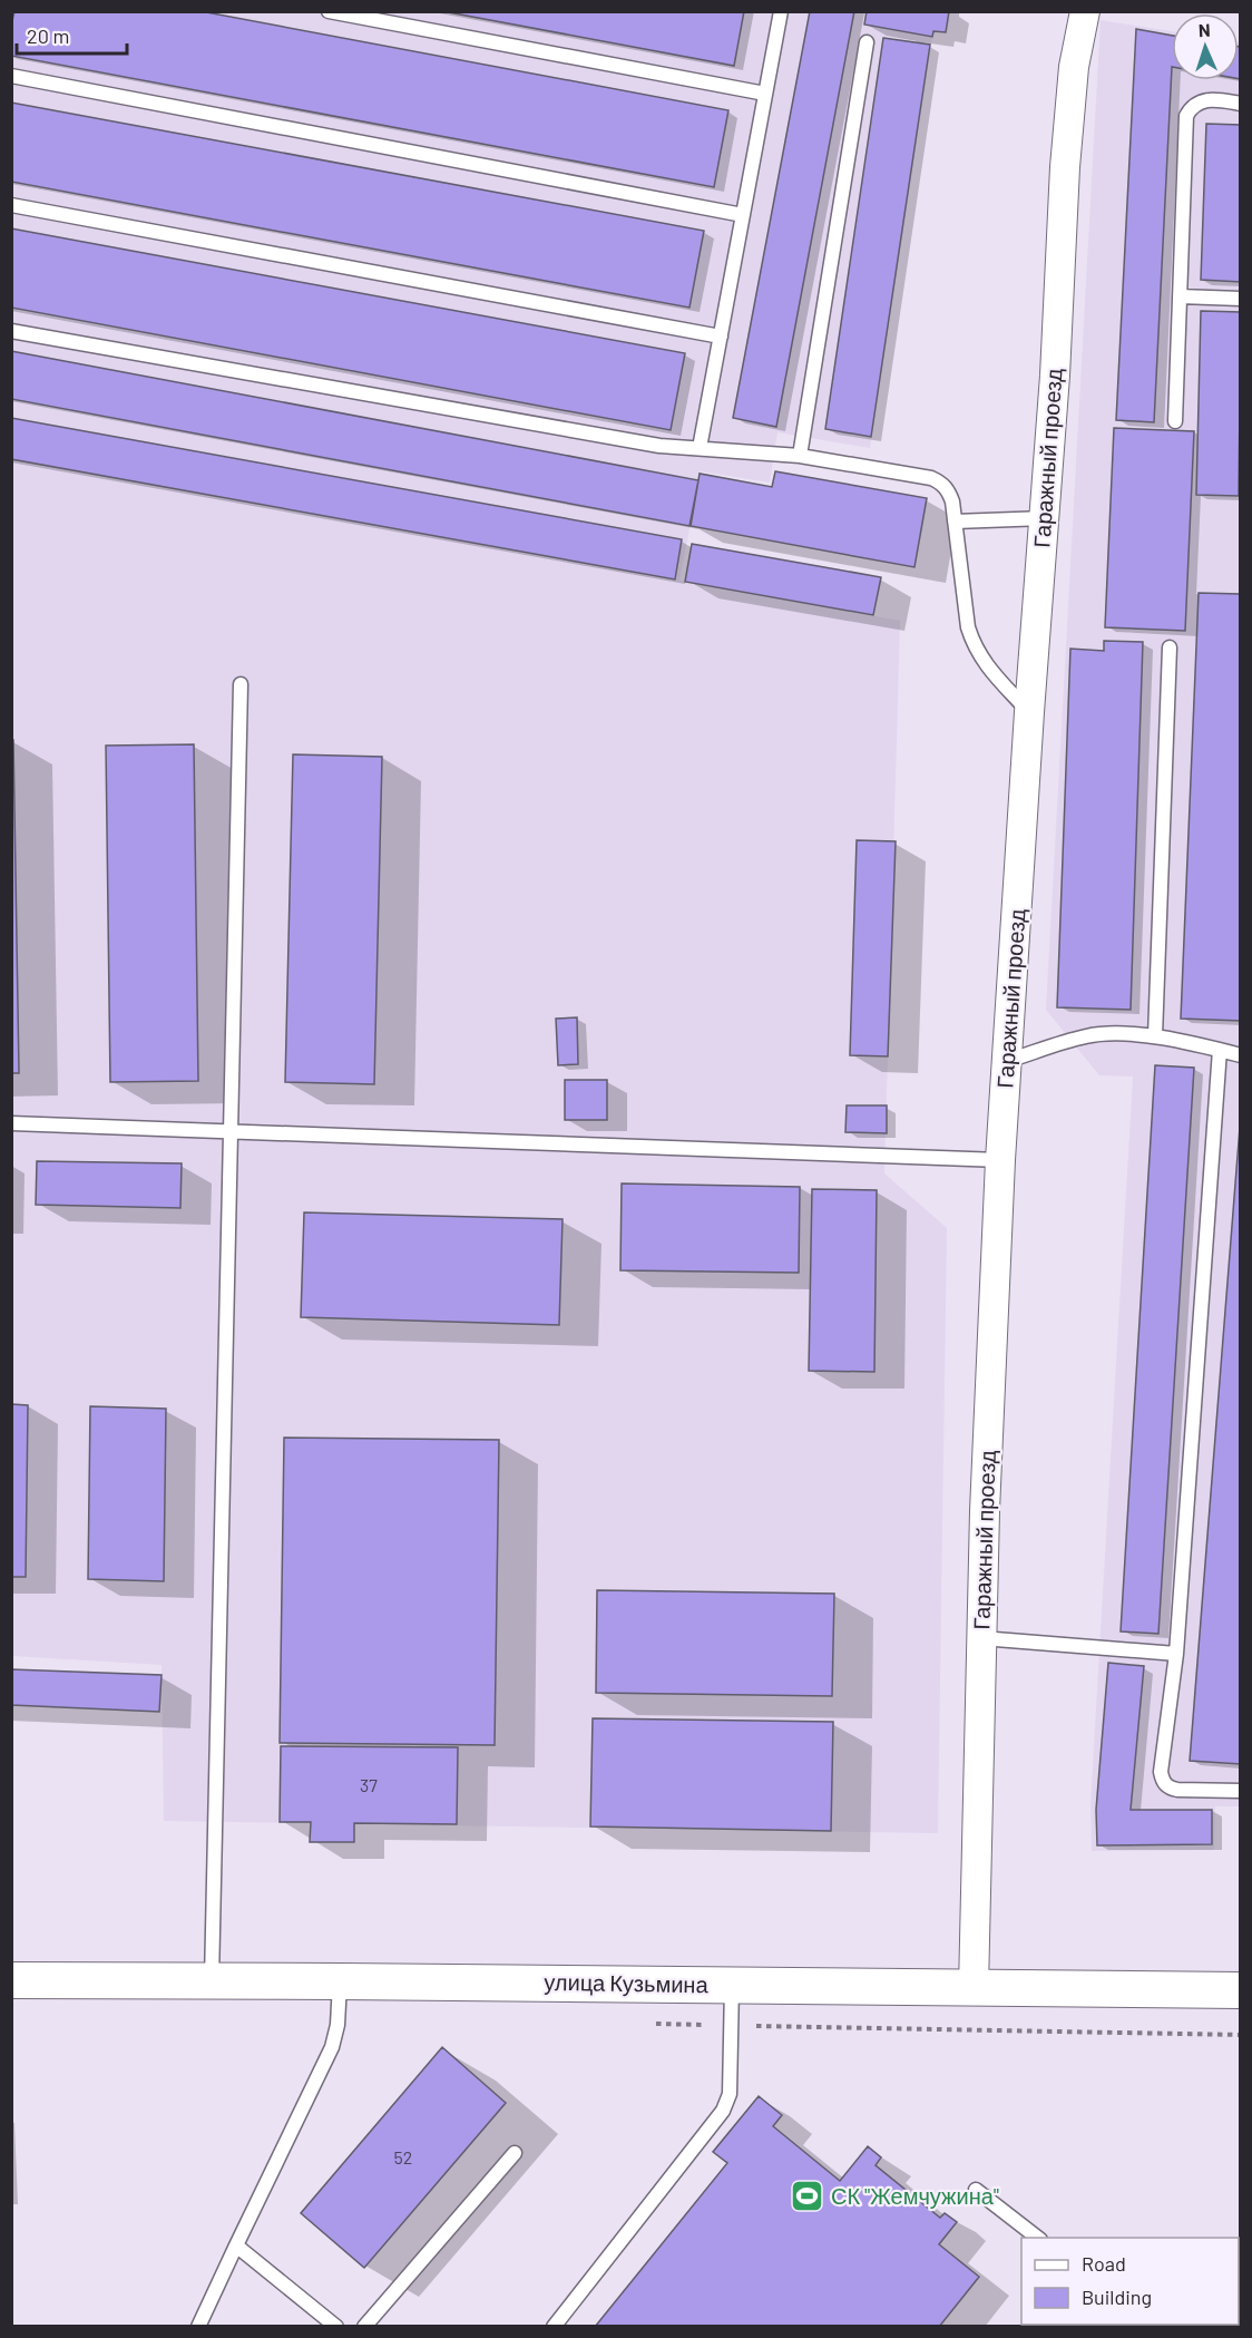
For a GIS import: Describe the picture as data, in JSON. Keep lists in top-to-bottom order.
{
  "streets": {
    "street": ["Гаражный проезд", "улица Кузьмина"]
  },
  "crossings": [
    ["Гаражный проезд", "улица Кузьмина"]
  ],
  "places": {
    "sports": ["СК \"Жемчужина\""]
  },
  "house_numbers": ["37", "52"],
  "legend": ["Road", "Building"],
  "scale_bar": "20 m",
  "north": "top"
}
